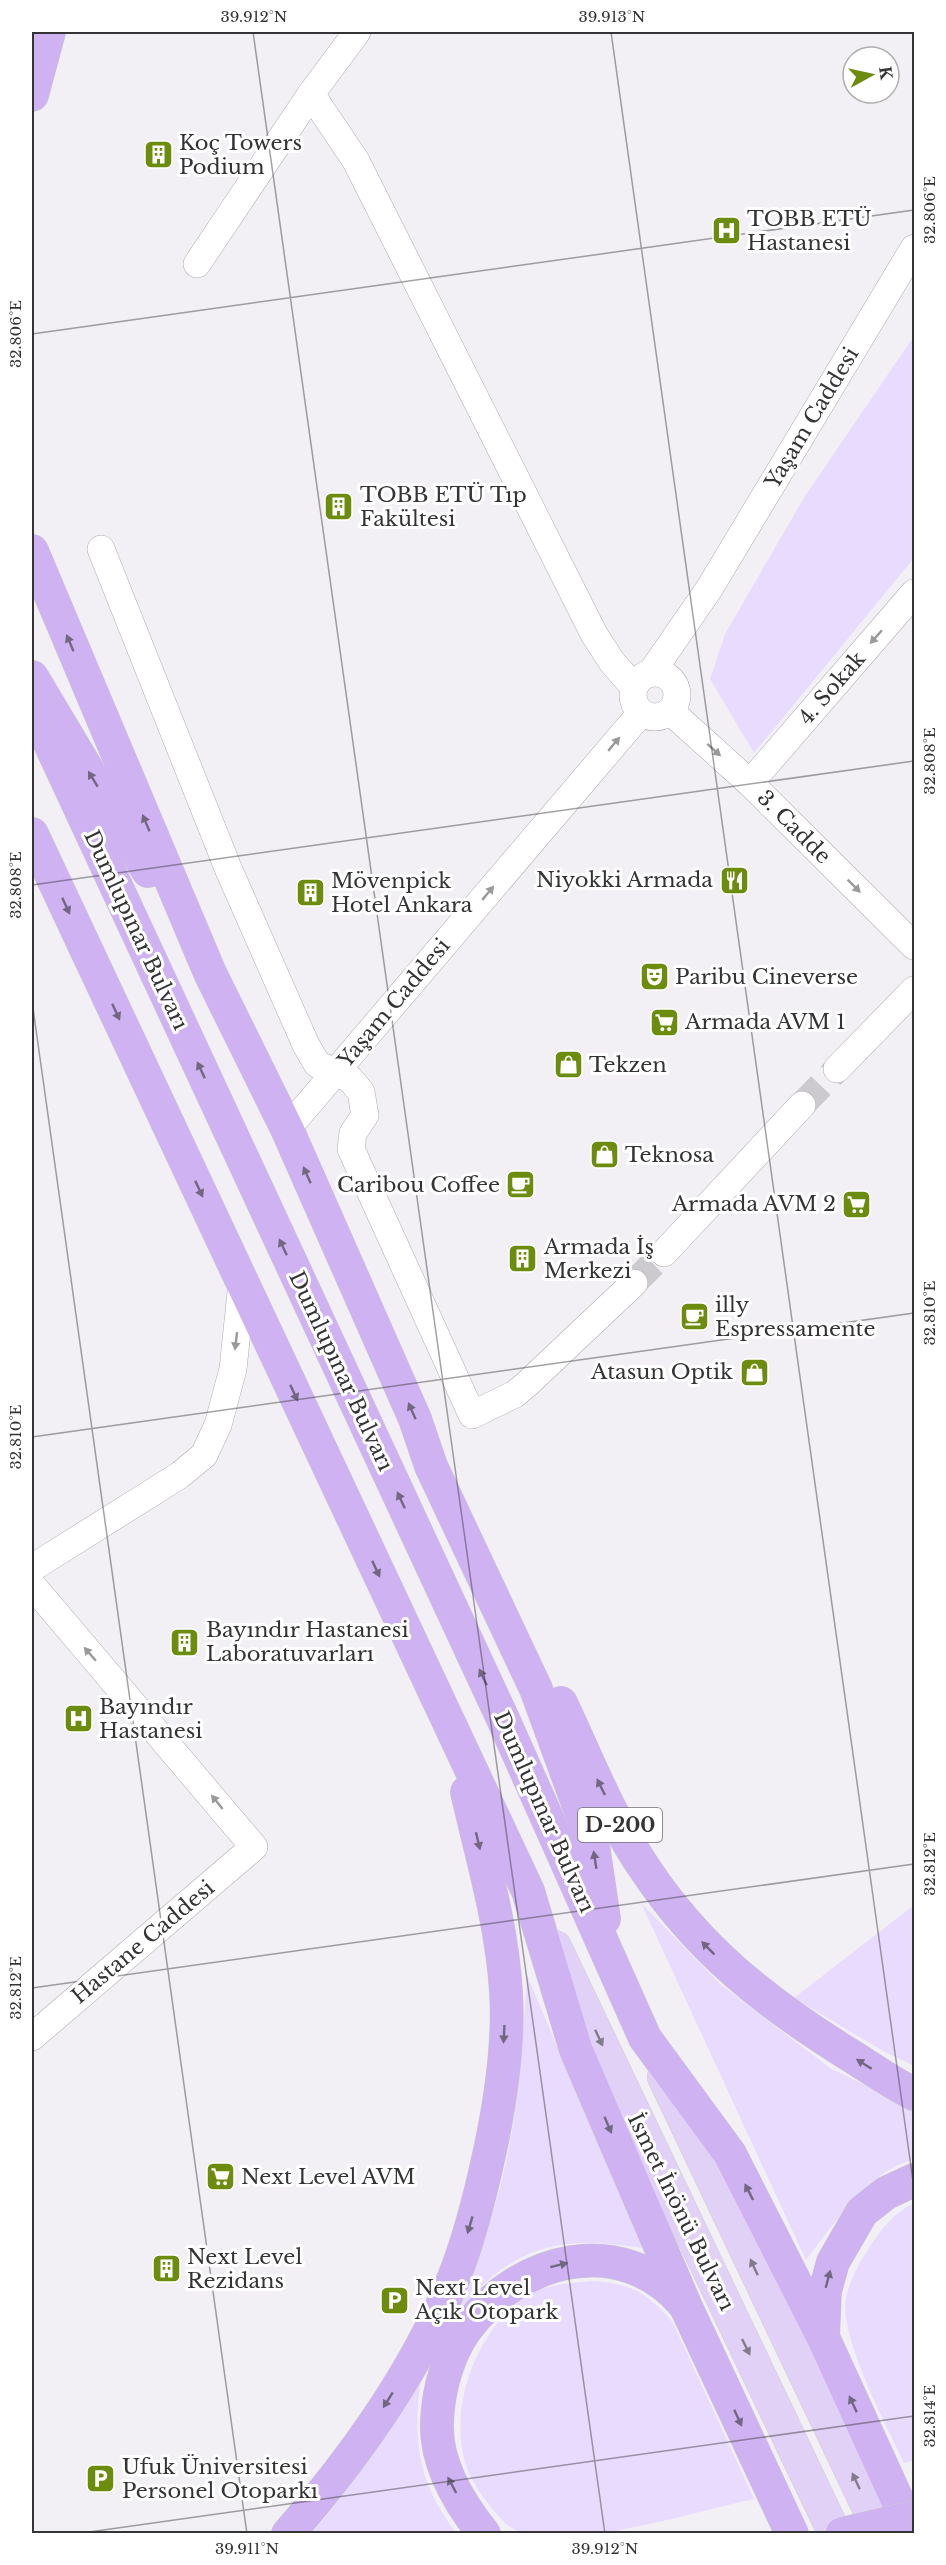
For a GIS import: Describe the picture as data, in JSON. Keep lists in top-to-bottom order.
{
  "streets": {
    "highway": ["Dumlupınar Bulvarı", "D-200"],
    "main road": ["İsmet İnönü Bulvarı"],
    "street": [
      "Yaşam Caddesi",
      "4. Sokak",
      "3. Cadde",
      "Hastane Caddesi"
    ]
  },
  "crossings": [
    ["Yaşam Caddesi", "3. Cadde"],
    ["4. Sokak", "3. Cadde"],
    ["Dumlupınar Bulvarı", "İsmet İnönü Bulvarı"]
  ],
  "one_way": ["Yaşam Caddesi", "4. Sokak", "3. Cadde"],
  "places": {
    "building": [
      "Koç Towers Podium",
      "TOBB ETÜ Tıp Fakültesi",
      "Mövenpick Hotel Ankara",
      "Armada İş Merkezi",
      "Bayındır Hastanesi Laboratuvarları",
      "Next Level Rezidans"
    ],
    "hospital": ["TOBB ETÜ Hastanesi", "Bayındır Hastanesi"],
    "restaurant": ["Niyokki Armada"],
    "theatre": ["Paribu Cineverse"],
    "supermarket": ["Armada AVM 1", "Armada AVM 2", "Next Level AVM"],
    "shop": ["Tekzen", "Teknosa", "Atasun Optik"],
    "cafe": ["Caribou Coffee", "illy Espressamente"],
    "parking": ["Next Level Açık Otopark", "Ufuk Üniversitesi Personel Otoparkı"]
  },
  "north": "right",
  "coordinates": [
    "39.912°N",
    "39.913°N",
    "32.806°E",
    "32.808°E",
    "32.810°E",
    "32.812°E",
    "32.814°E",
    "39.911°N"
  ]
}
